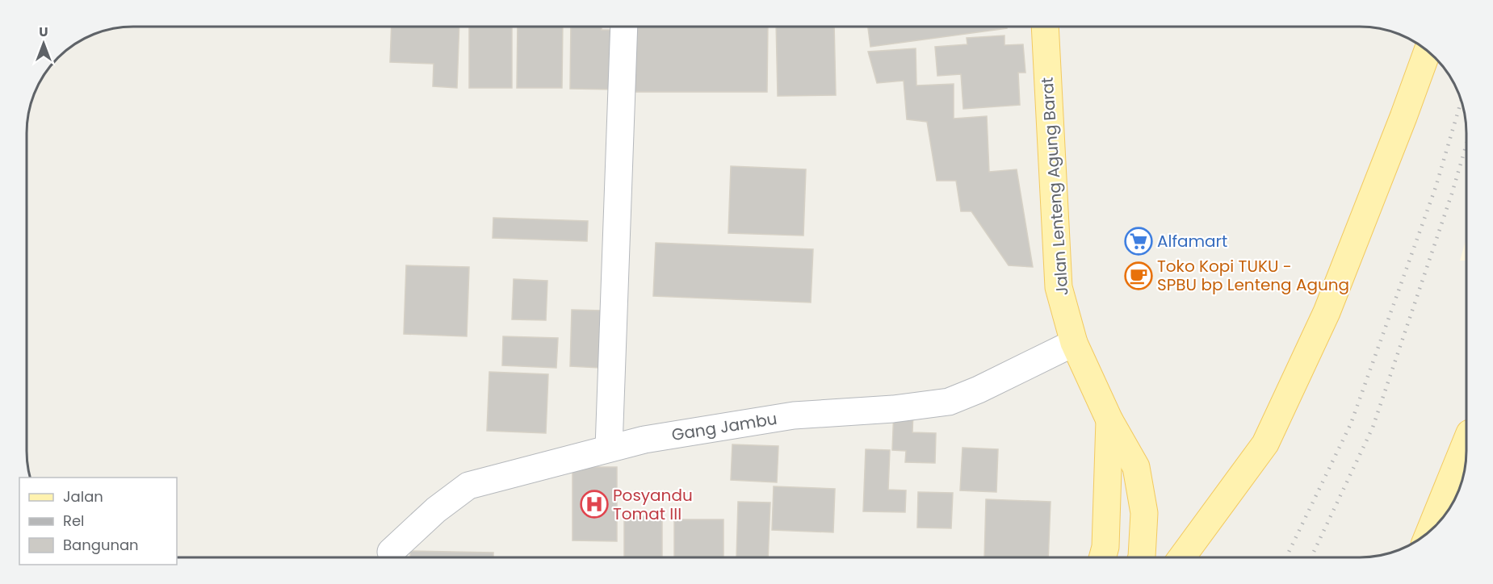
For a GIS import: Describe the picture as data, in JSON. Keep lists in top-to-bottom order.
{
  "streets": {
    "main road": ["Jalan Lenteng Agung Barat"],
    "street": ["Gang Jambu"]
  },
  "crossings": [
    ["Jalan Lenteng Agung Barat", "Gang Jambu"]
  ],
  "places": {
    "supermarket": ["Alfamart"],
    "cafe": ["Toko Kopi TUKU - SPBU bp Lenteng Agung"],
    "hospital": ["Posyandu Tomat III"]
  },
  "legend": ["Jalan", "Rel", "Bangunan"],
  "north": "top"
}
